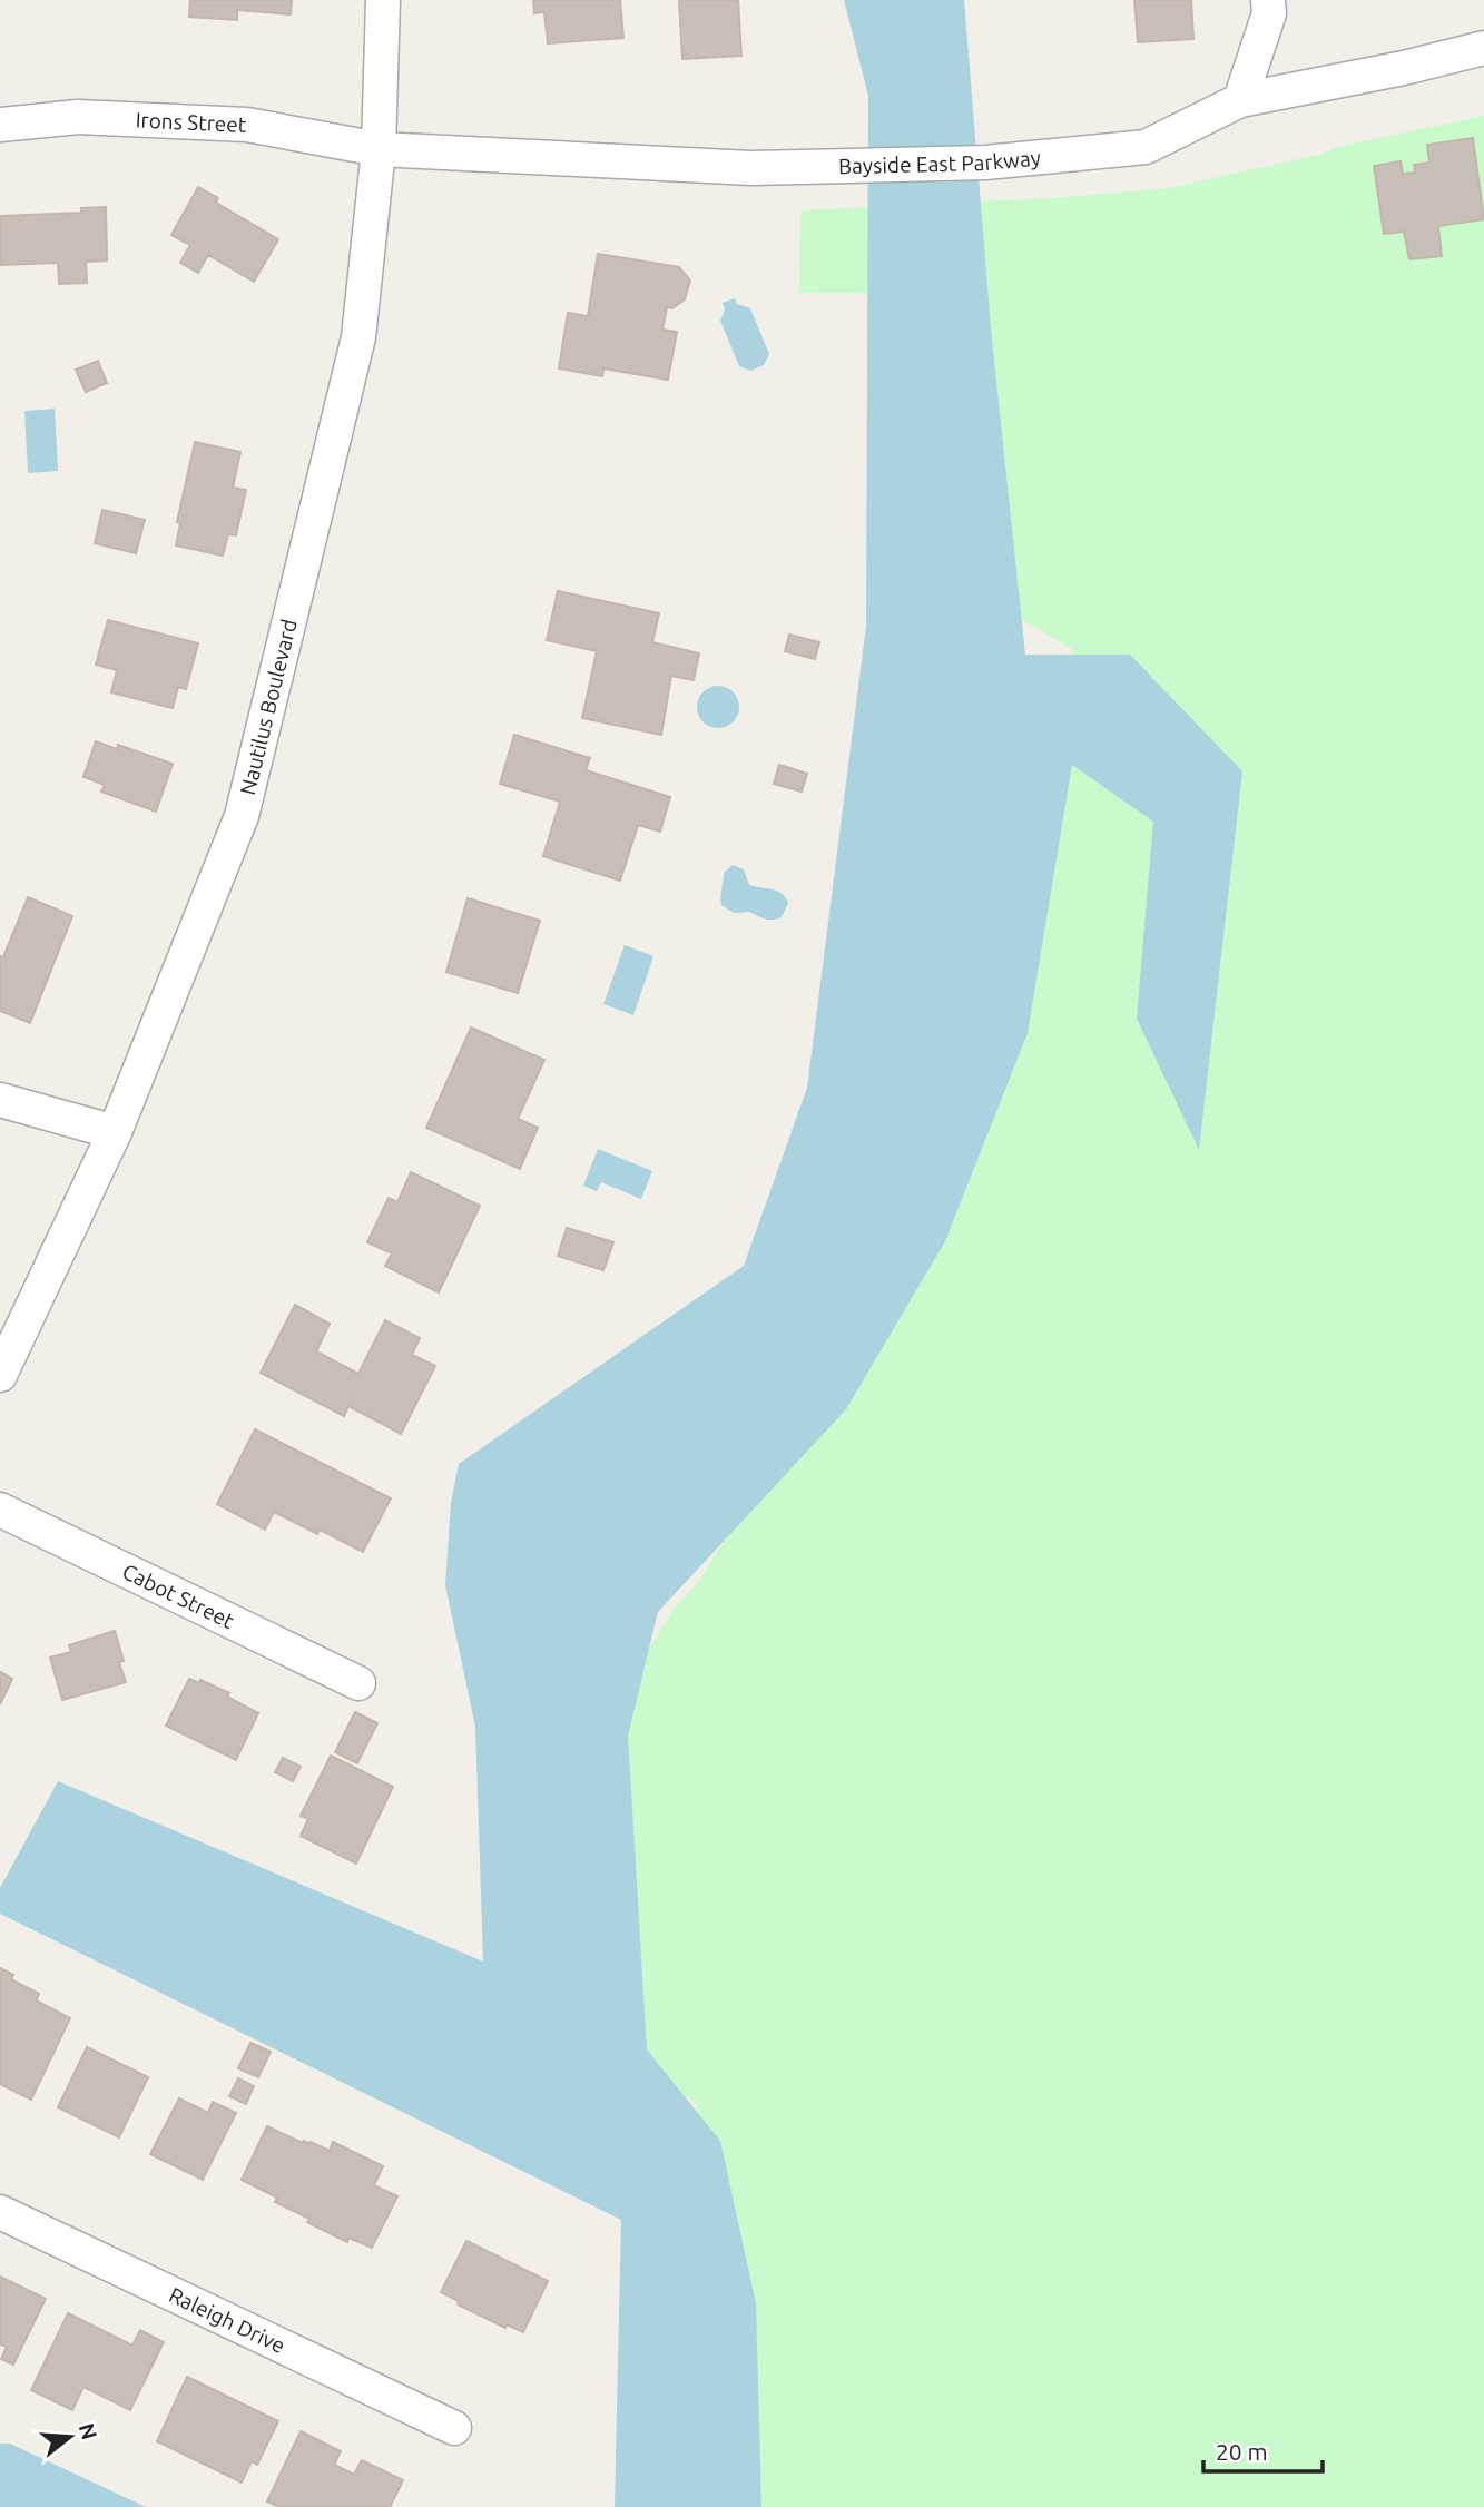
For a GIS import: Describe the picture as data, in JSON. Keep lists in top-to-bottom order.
{
  "streets": {
    "street": [
      "Irons Street",
      "Bayside East Parkway",
      "Nautilus Boulevard",
      "Cabot Street",
      "Raleigh Drive"
    ]
  },
  "crossings": [
    ["Irons Street", "Bayside East Parkway"],
    ["Irons Street", "Nautilus Boulevard"],
    ["Bayside East Parkway", "Nautilus Boulevard"]
  ],
  "scale_bar": "20 m",
  "north": "right"
}
